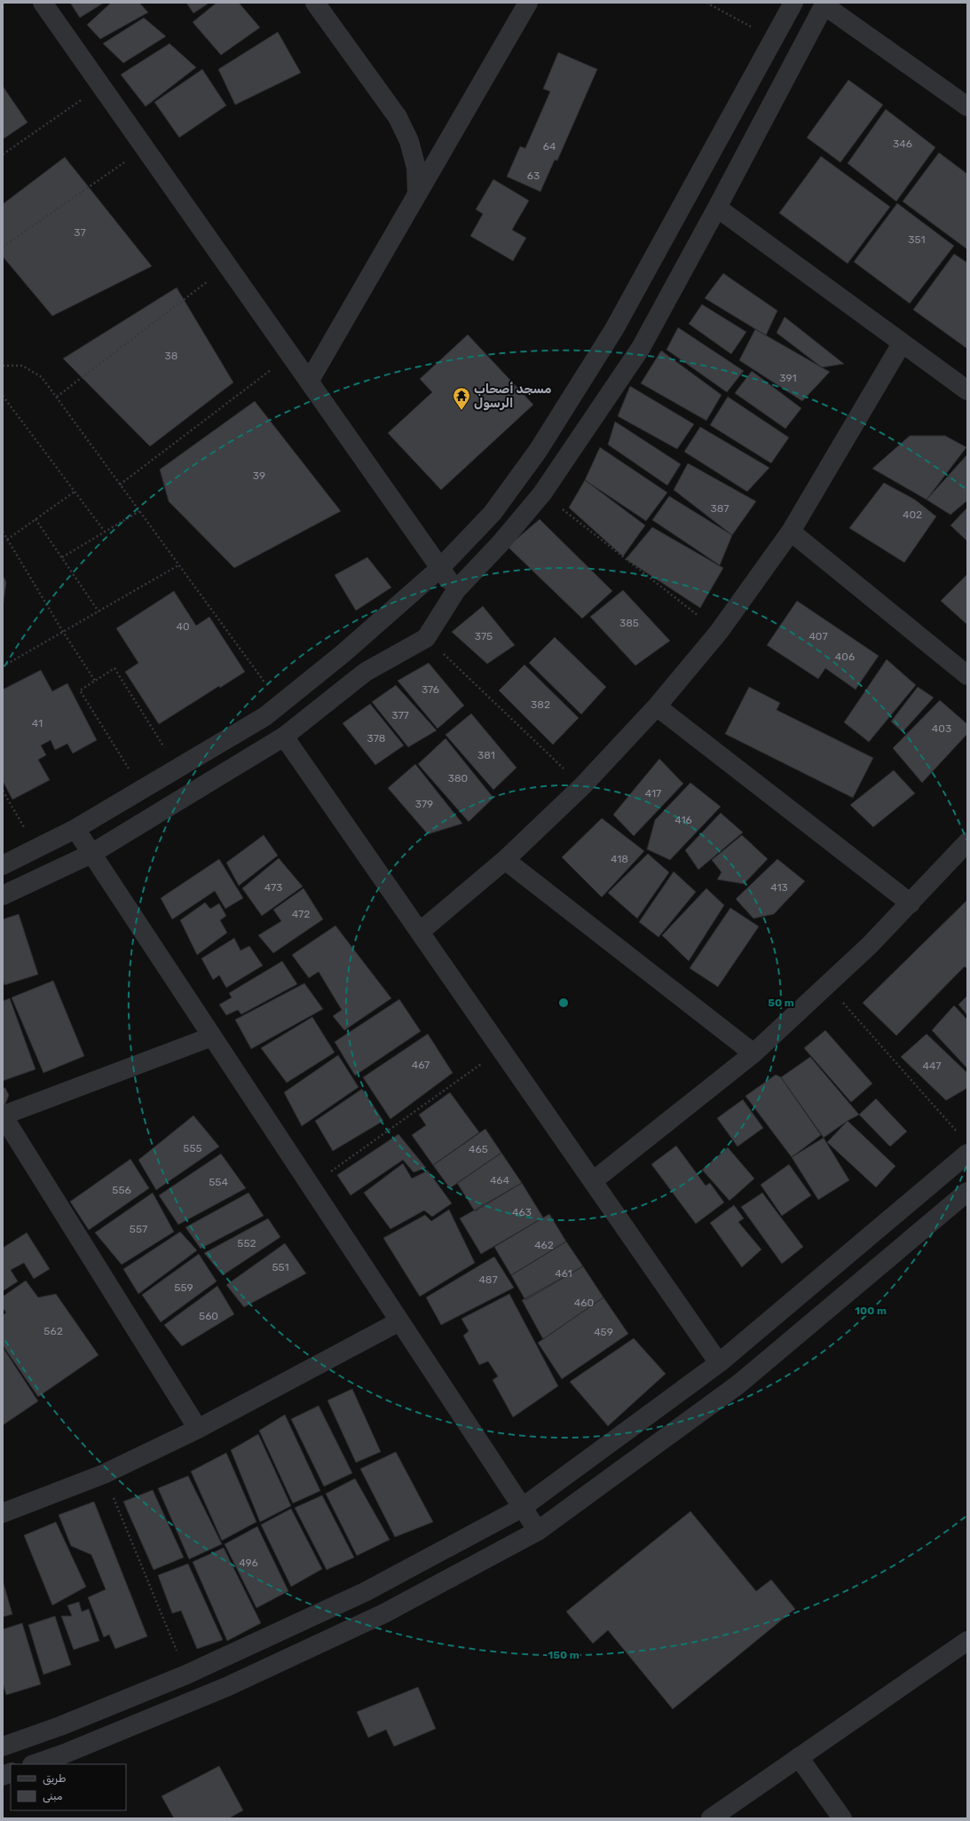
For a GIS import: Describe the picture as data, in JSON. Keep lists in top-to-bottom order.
{
  "places": {
    "temple": ["مسجد أصحاب الرسول"]
  },
  "house_numbers": [
    "346",
    "64",
    "63",
    "37",
    "351",
    "38",
    "391",
    "39",
    "387",
    "402",
    "385",
    "40",
    "375",
    "407",
    "406",
    "376",
    "382",
    "377",
    "41",
    "403",
    "378",
    "381",
    "380",
    "417",
    "379",
    "416",
    "418",
    "473",
    "413",
    "472",
    "467",
    "447",
    "555",
    "465",
    "464",
    "554",
    "556",
    "463",
    "557",
    "552",
    "462",
    "551",
    "461",
    "487",
    "559",
    "460",
    "560",
    "562",
    "459",
    "496"
  ],
  "legend": ["طريق", "مبنى"],
  "rings": ["50 m", "100 m", "150 m"]
}
